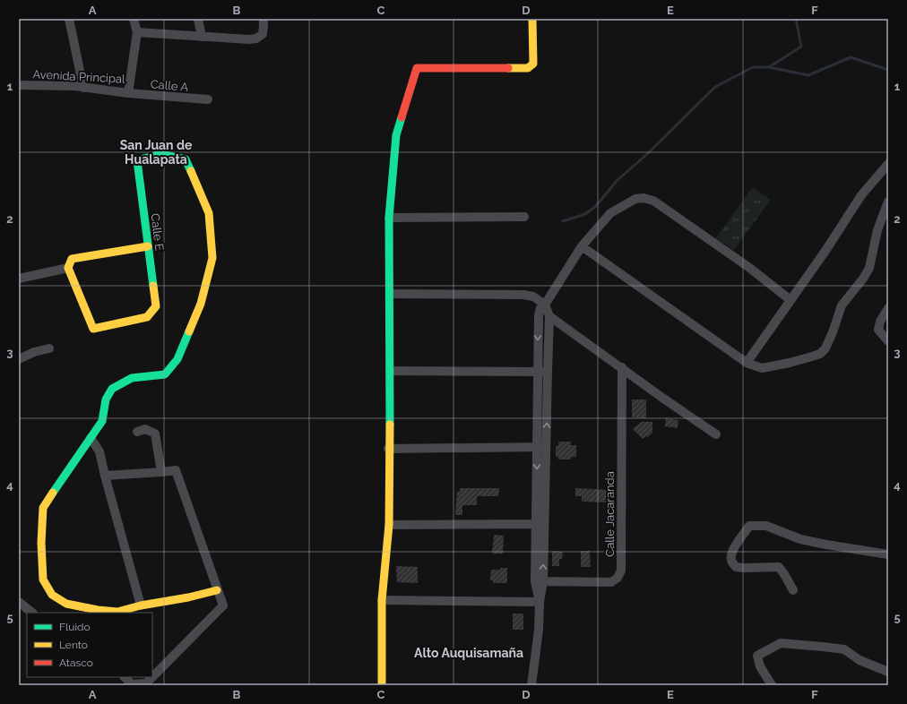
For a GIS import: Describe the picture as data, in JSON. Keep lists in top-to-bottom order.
{
  "streets": {
    "street": [
      "Avenida Principal",
      "Calle A",
      "Calle E",
      "Calle Jacaranda"
    ]
  },
  "crossings": [
    ["Avenida Principal", "Calle A"]
  ],
  "districts": ["San Juan de Hualapata", "Alto Auquisamaña"],
  "legend": ["Fluido", "Lento", "Atasco"],
  "grid": {
    "columns": [
      "A",
      "B",
      "C",
      "D",
      "E",
      "F"
    ],
    "rows": [
      "1",
      "2",
      "3",
      "4",
      "5"
    ]
  }
}
